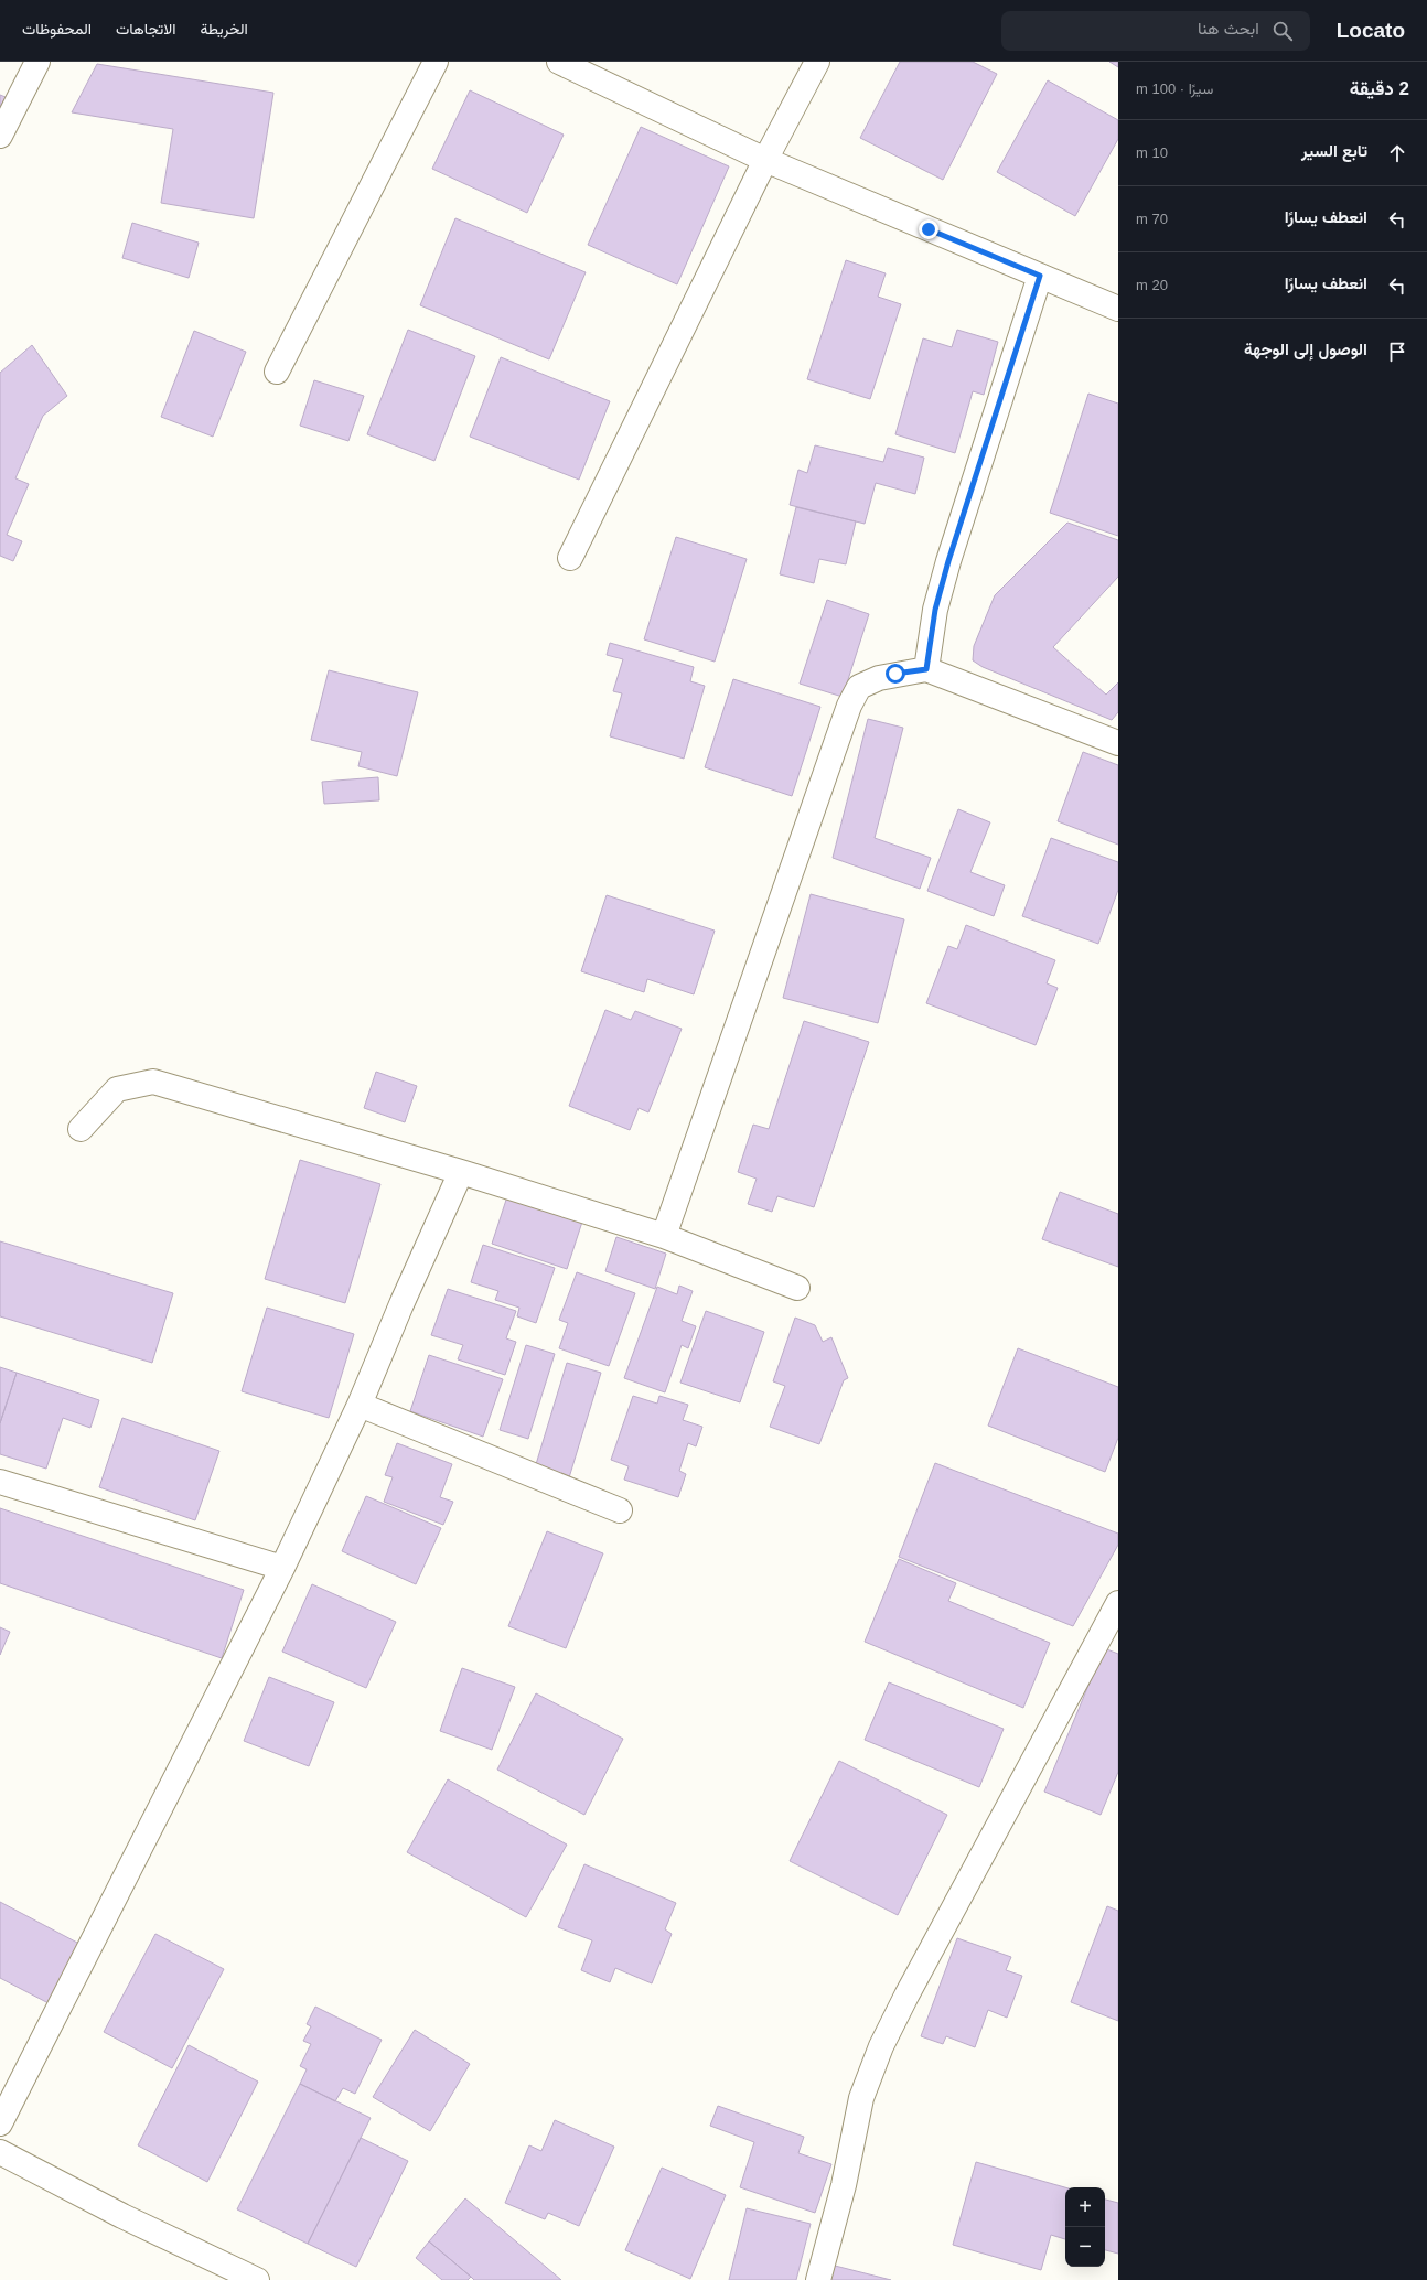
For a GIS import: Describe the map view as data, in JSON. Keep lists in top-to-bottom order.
{
  "page": {
    "header": "Locato",
    "search": "ابحث هنا",
    "nav": ["الخريطة", "الاتجاهات", "المحفوظات"],
    "heading": ["2 دقيقة", "سيرًا · 100 m"],
    "list": [
      ["تابع السير", "10 m"],
      ["انعطف يسارًا", "70 m"],
      ["انعطف يسارًا", "20 m"],
      "الوصول إلى الوجهة"
    ],
    "map_buttons": ["+", "−"]
  }
}
